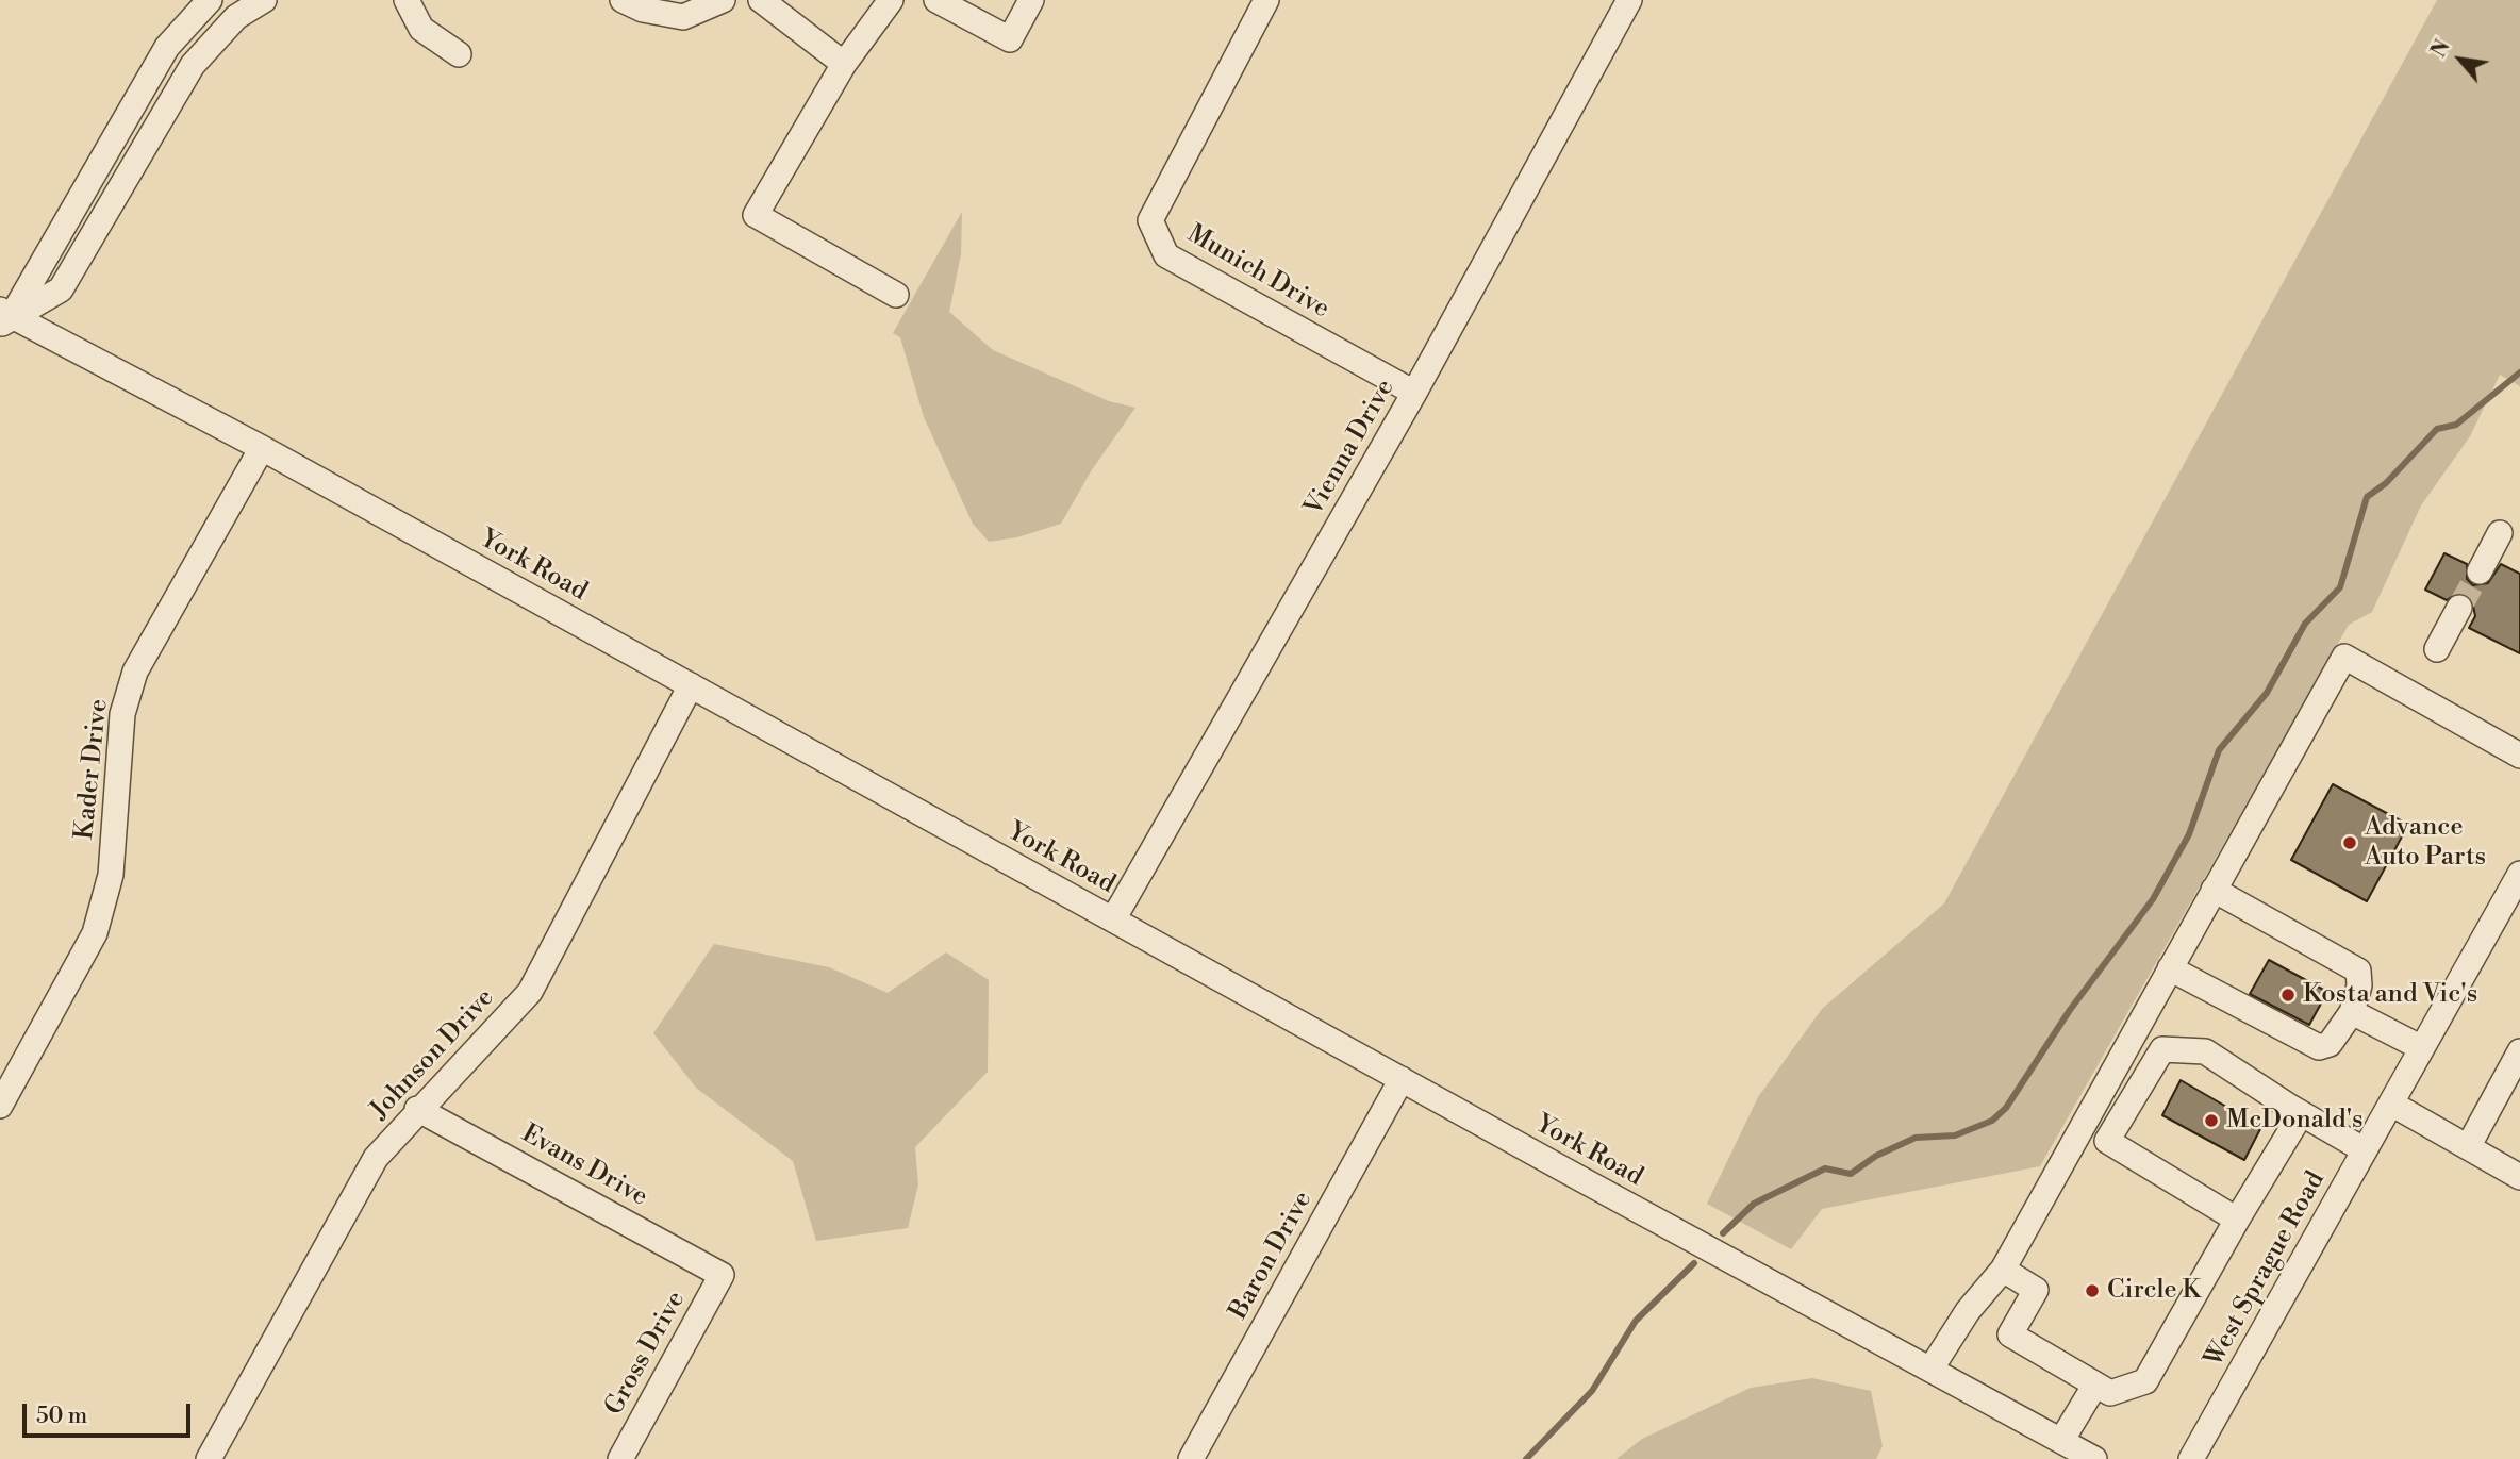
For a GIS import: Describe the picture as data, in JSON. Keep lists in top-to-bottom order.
{
  "streets": {
    "street": [
      "Munich Drive",
      "Vienna Drive",
      "York Road",
      "Kader Drive",
      "Johnson Drive",
      "Evans Drive",
      "Baron Drive",
      "West Sprague Road",
      "Gross Drive"
    ]
  },
  "crossings": [
    ["Munich Drive", "Vienna Drive"],
    ["Vienna Drive", "York Road"],
    ["York Road", "Kader Drive"],
    ["York Road", "Johnson Drive"],
    ["York Road", "Baron Drive"],
    ["Johnson Drive", "Evans Drive"],
    ["Evans Drive", "Gross Drive"]
  ],
  "places": [
    "Advance Auto Parts",
    "Kosta and Vic's",
    "McDonald's",
    "Circle K"
  ],
  "scale_bar": "50 m",
  "north": "top left"
}
